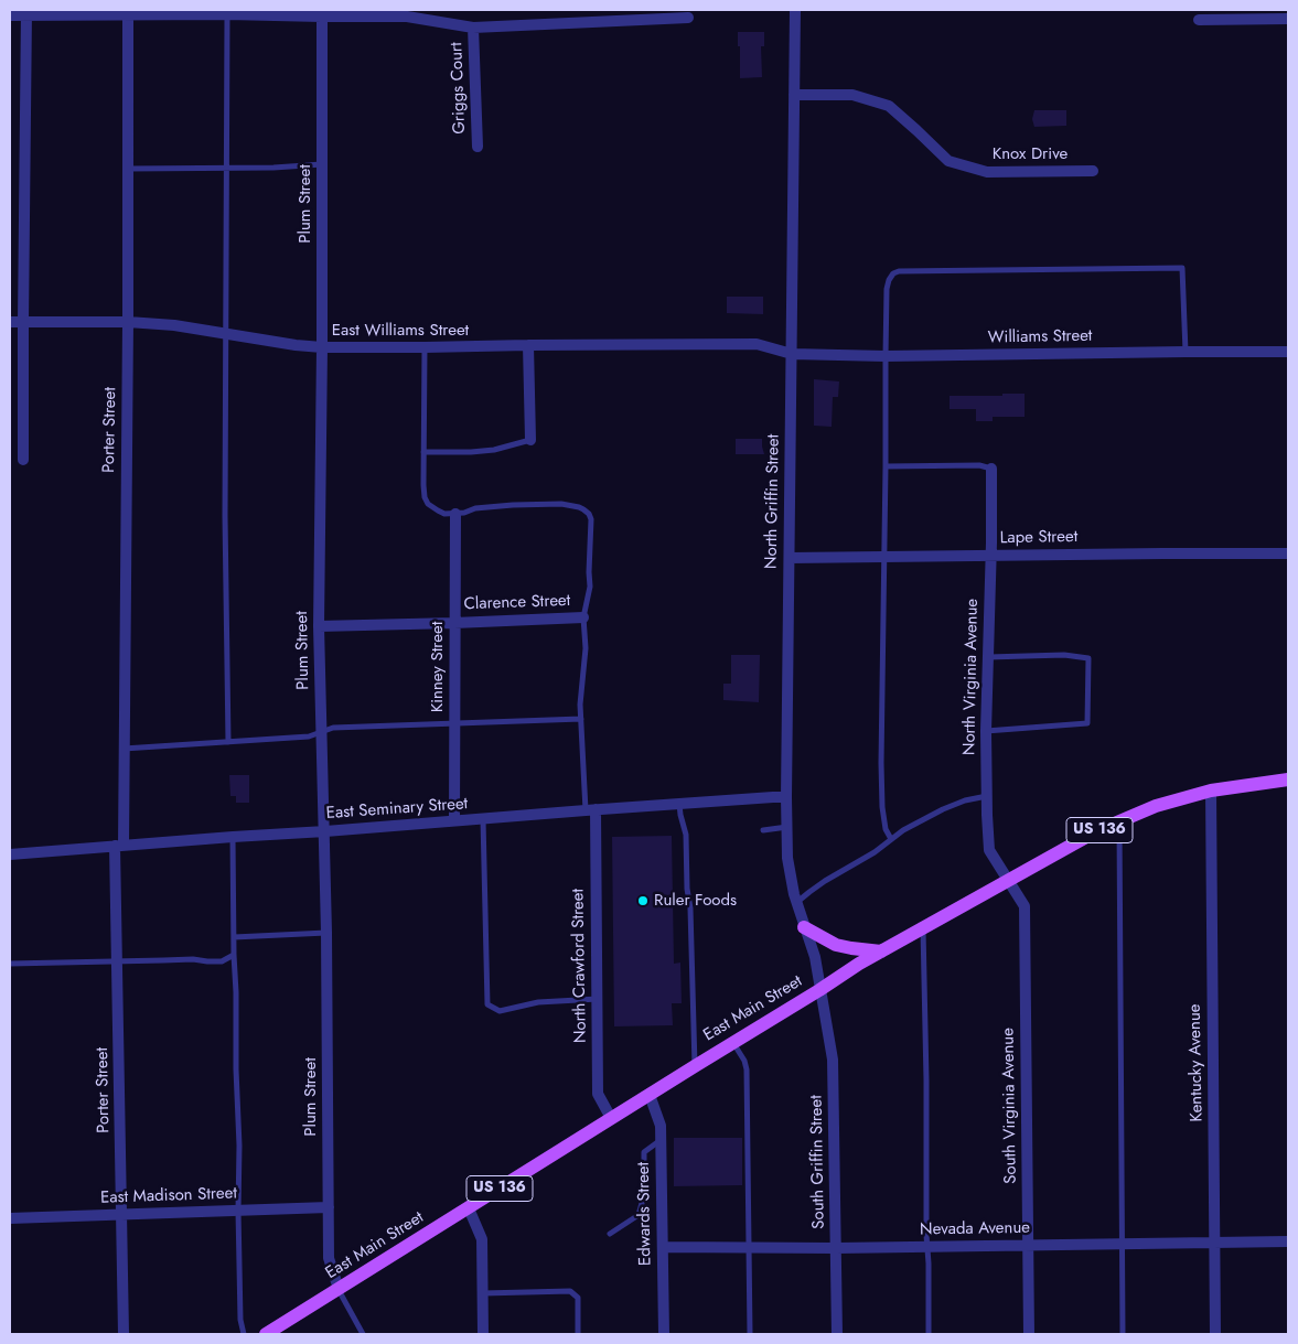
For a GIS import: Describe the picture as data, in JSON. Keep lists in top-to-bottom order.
{
  "streets": {
    "main road": ["US 136", "East Main Street"],
    "street": [
      "Griggs Court",
      "Knox Drive",
      "Plum Street",
      "East Williams Street",
      "Williams Street",
      "Porter Street",
      "North Griffin Street",
      "Lape Street",
      "Clarence Street",
      "Kinney Street",
      "North Virginia Avenue",
      "East Seminary Street",
      "North Crawford Street",
      "Kentucky Avenue",
      "South Virginia Avenue",
      "South Griffin Street",
      "East Madison Street",
      "Edwards Street",
      "Nevada Avenue"
    ]
  },
  "crossings": [
    ["Knox Drive", "North Griffin Street"],
    ["Plum Street", "East Williams Street"],
    ["Plum Street", "Clarence Street"],
    ["Plum Street", "East Seminary Street"],
    ["Plum Street", "East Main Street"],
    ["Plum Street", "East Madison Street"],
    ["East Williams Street", "Williams Street"],
    ["East Williams Street", "Porter Street"],
    ["East Williams Street", "North Griffin Street"],
    ["Williams Street", "North Griffin Street"],
    ["Porter Street", "East Seminary Street"],
    ["Porter Street", "East Madison Street"],
    ["North Griffin Street", "Lape Street"],
    ["North Griffin Street", "East Seminary Street"],
    ["North Griffin Street", "East Main Street"],
    ["North Griffin Street", "South Griffin Street"],
    ["Lape Street", "North Virginia Avenue"],
    ["Clarence Street", "Kinney Street"],
    ["Kinney Street", "East Seminary Street"],
    ["North Virginia Avenue", "East Main Street"],
    ["North Virginia Avenue", "South Virginia Avenue"],
    ["East Seminary Street", "North Crawford Street"],
    ["North Crawford Street", "East Main Street"],
    ["East Main Street", "Kentucky Avenue"],
    ["East Main Street", "South Virginia Avenue"],
    ["East Main Street", "South Griffin Street"],
    ["East Main Street", "Edwards Street"],
    ["Kentucky Avenue", "Nevada Avenue"],
    ["South Virginia Avenue", "Nevada Avenue"],
    ["South Griffin Street", "Nevada Avenue"],
    ["Edwards Street", "Nevada Avenue"]
  ],
  "places": ["Ruler Foods"]
}
